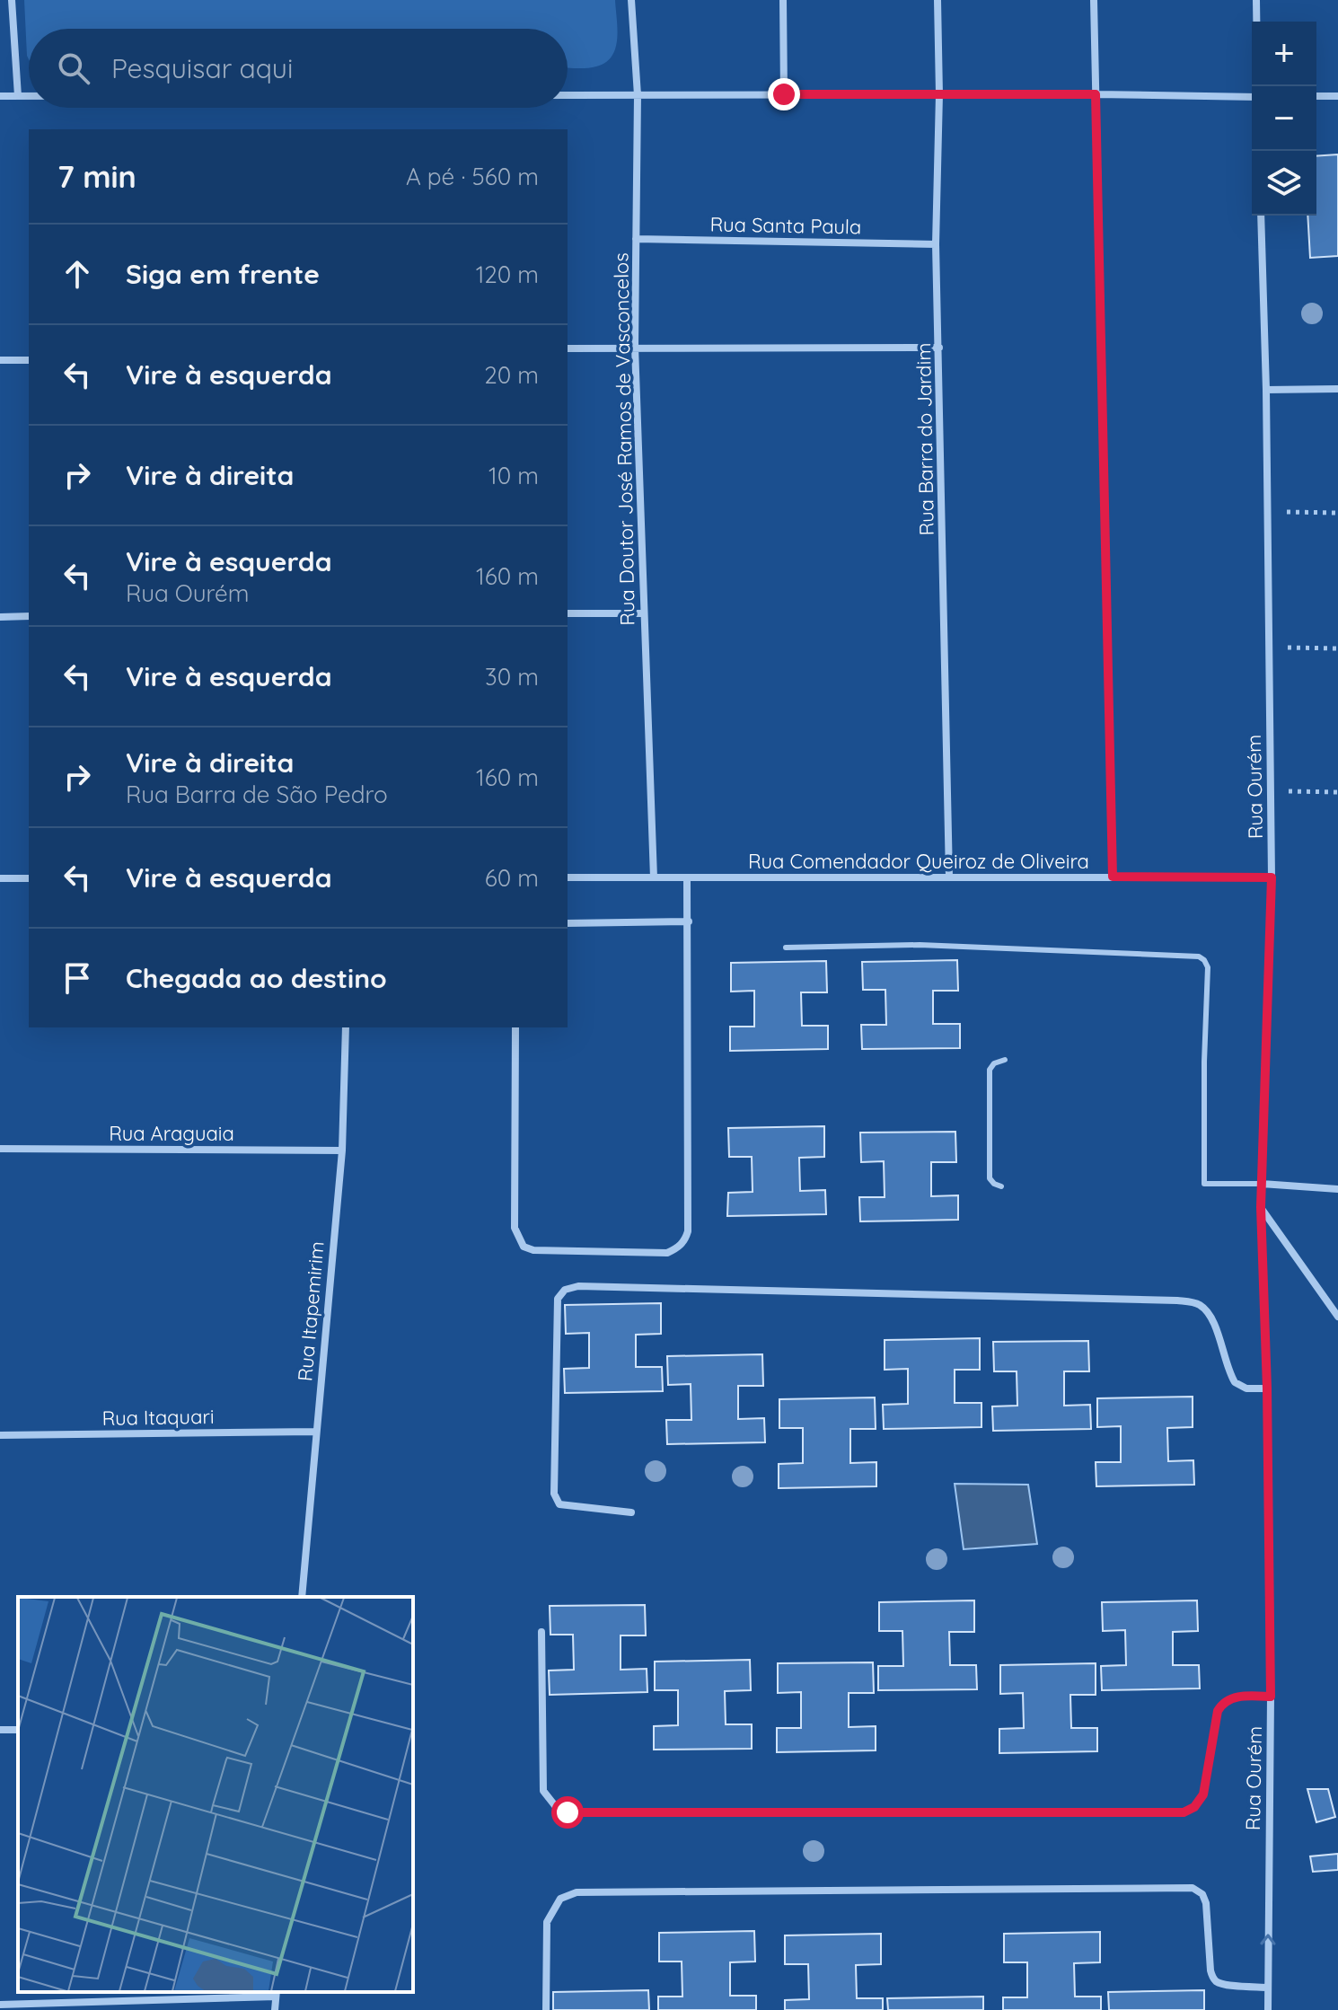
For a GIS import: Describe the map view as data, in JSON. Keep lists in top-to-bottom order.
{
  "streets": {
    "street": [
      "Rua Santa Paula",
      "Rua Doutor José Ramos de Vasconcelos",
      "Rua Barra do Jardim",
      "Rua Ourém",
      "Rua Comendador Queiroz de Oliveira",
      "Rua Araguaia",
      "Rua Itapemirim",
      "Rua Itaquari"
    ]
  },
  "crossings": [
    ["Rua Santa Paula", "Rua Doutor José Ramos de Vasconcelos"],
    ["Rua Santa Paula", "Rua Barra do Jardim"],
    ["Rua Doutor José Ramos de Vasconcelos", "Rua Comendador Queiroz de Oliveira"],
    ["Rua Barra do Jardim", "Rua Comendador Queiroz de Oliveira"],
    ["Rua Ourém", "Rua Comendador Queiroz de Oliveira"],
    ["Rua Araguaia", "Rua Itapemirim"],
    ["Rua Itapemirim", "Rua Itaquari"]
  ],
  "page": {
    "map_buttons": ["+", "−"],
    "search": "Pesquisar aqui",
    "heading": ["7 min", "A pé · 560 m"],
    "list": [
      ["Siga em frente", "120 m"],
      ["Vire à esquerda", "20 m"],
      ["Vire à direita", "10 m"],
      ["Vire à esquerda", "Rua Ourém", "160 m"],
      ["Vire à esquerda", "30 m"],
      ["Vire à direita", "Rua Barra de São Pedro", "160 m"],
      ["Vire à esquerda", "60 m"],
      "Chegada ao destino"
    ]
  }
}
